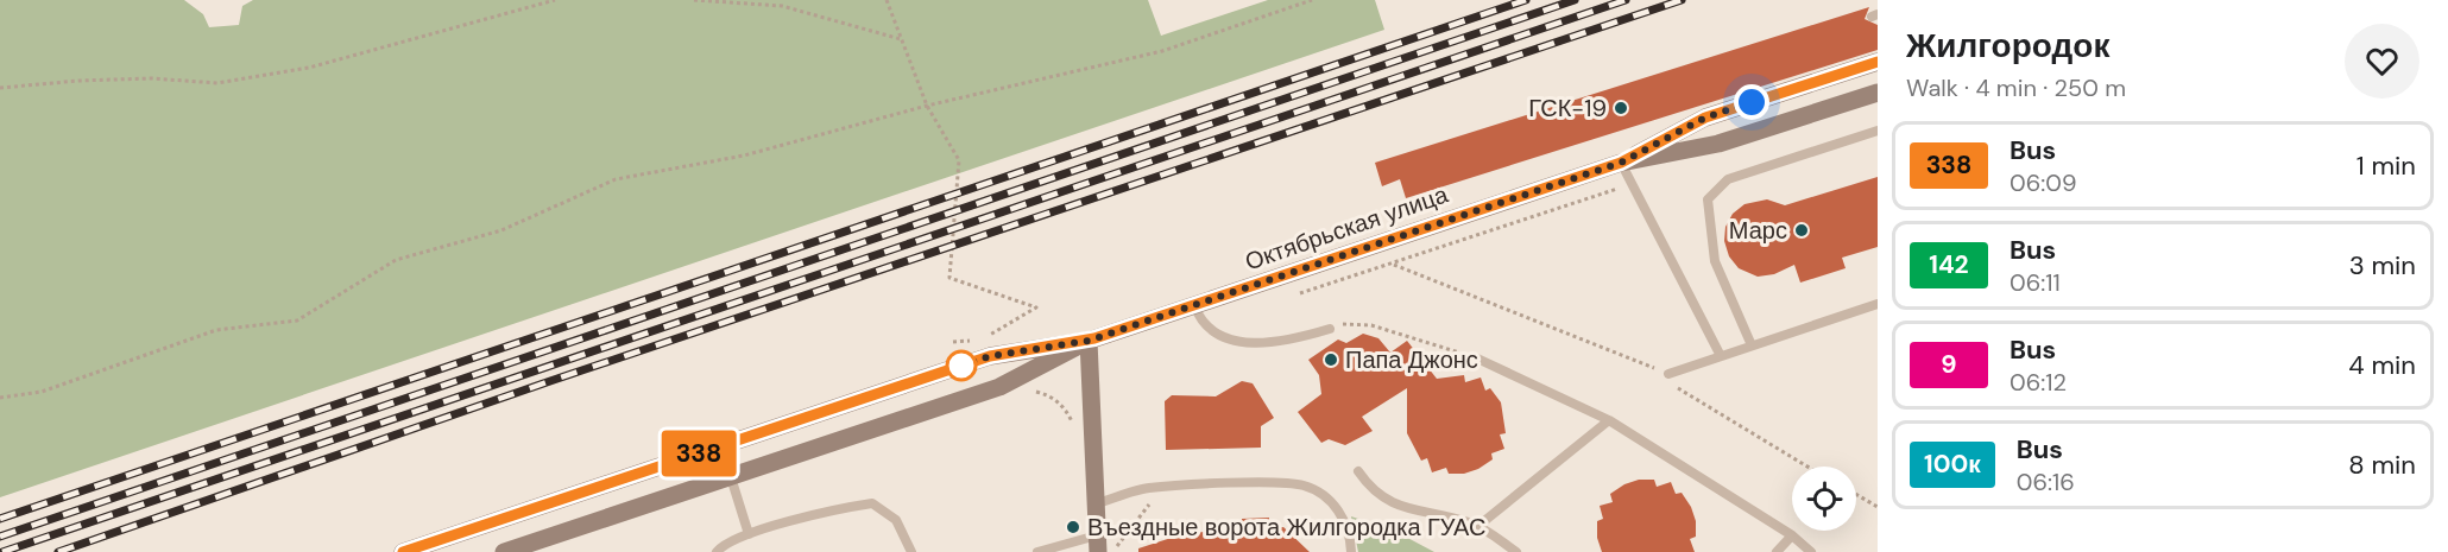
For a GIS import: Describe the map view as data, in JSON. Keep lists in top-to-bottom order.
{
  "streets": {
    "main road": ["Октябрьская улица"]
  },
  "places": [
    "ГСК-19",
    "Марс",
    "Папа Джонс",
    "Въездные ворота Жилгородка ГУАС"
  ],
  "lines": ["bus line 338"],
  "page": {
    "on_map": "338",
    "heading": ["Жилгородок", "Walk · 4 min · 250 m"],
    "list": [
      {
        "mark": "338",
        "name": "Bus",
        "note": "06:09",
        "value": "1 min"
      },
      {
        "mark": "142",
        "name": "Bus",
        "note": "06:11",
        "value": "3 min"
      },
      {
        "mark": "9",
        "name": "Bus",
        "note": "06:12",
        "value": "4 min"
      },
      {
        "mark": "100к",
        "name": "Bus",
        "note": "06:16",
        "value": "8 min"
      }
    ]
  }
}
